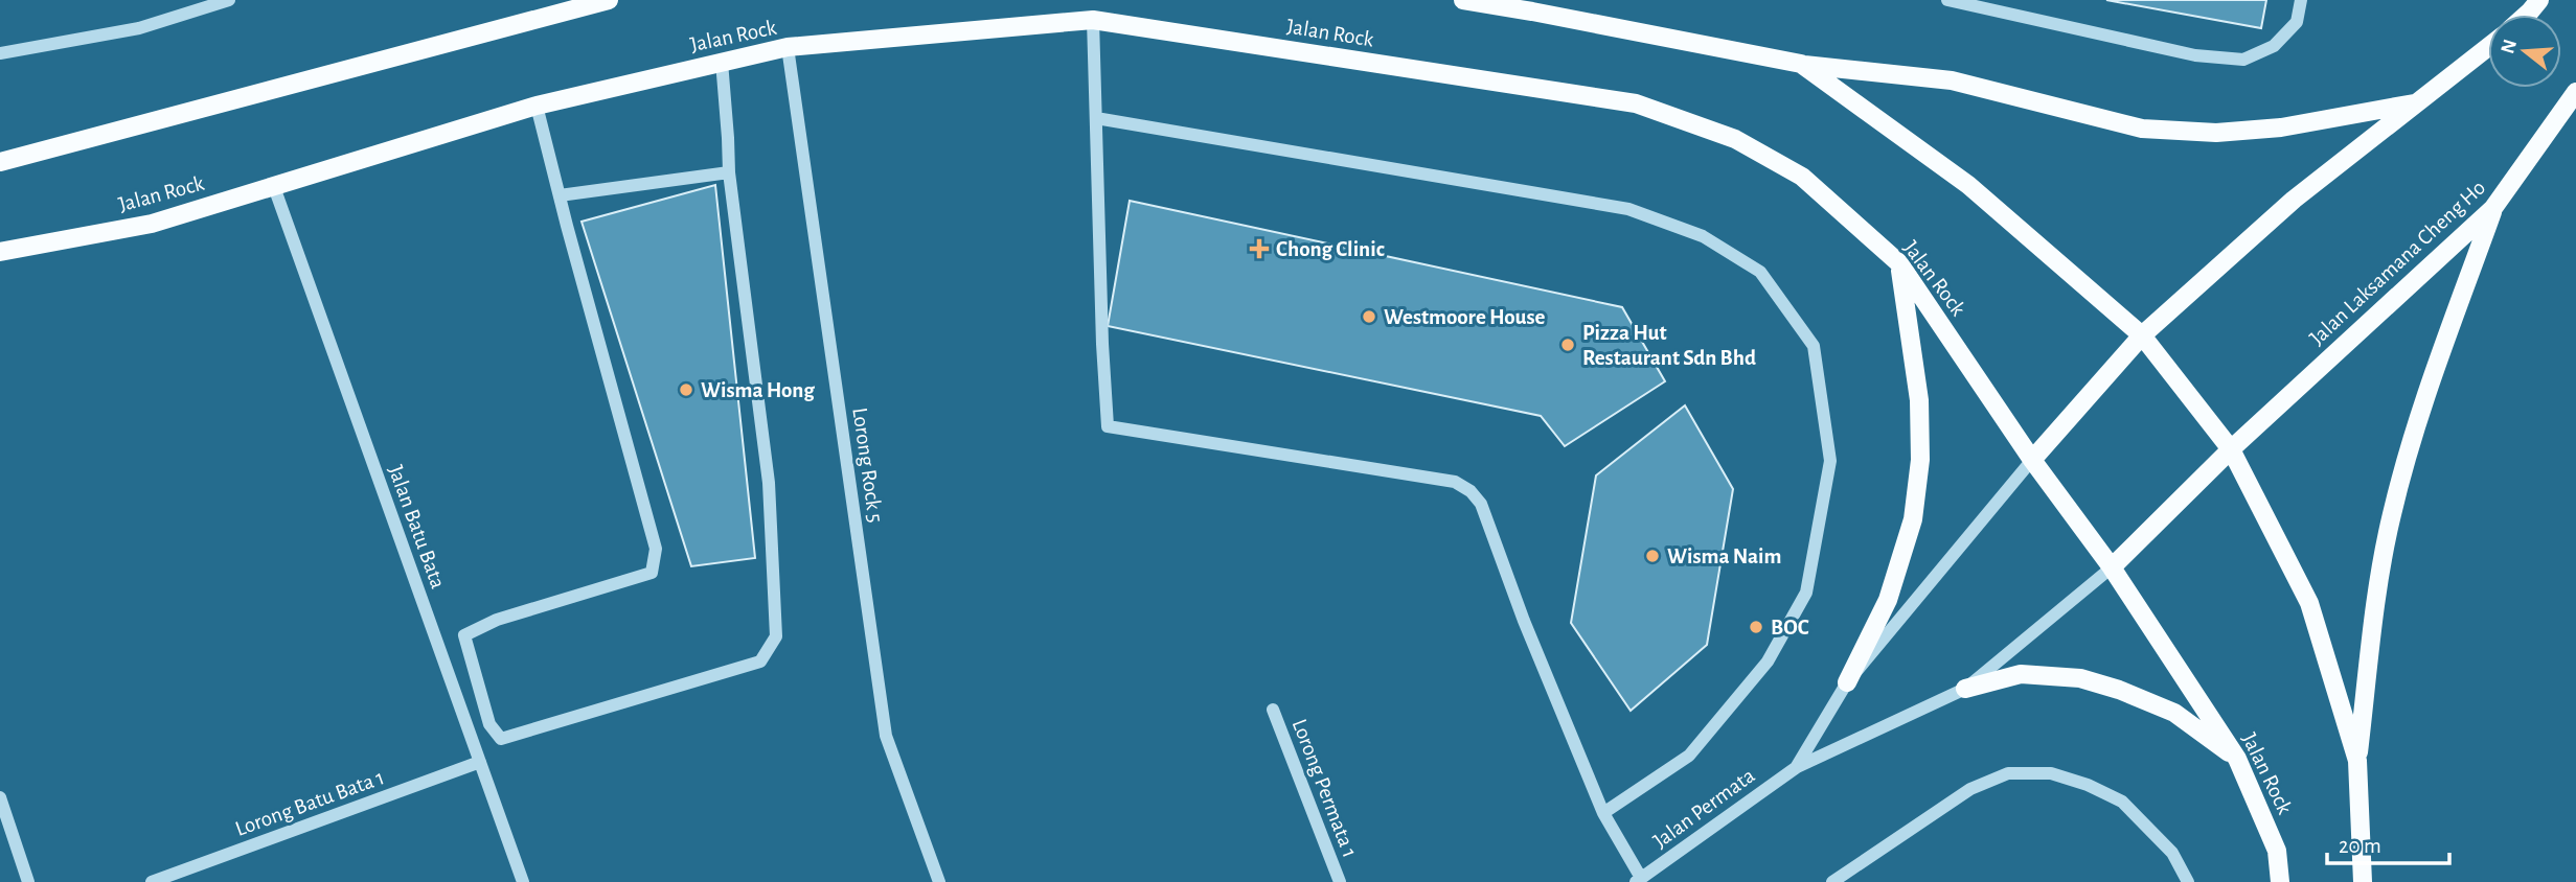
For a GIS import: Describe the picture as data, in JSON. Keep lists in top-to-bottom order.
{
  "streets": {
    "main road": ["Jalan Rock", "Jalan Laksamana Cheng Ho"],
    "street": [
      "Lorong Rock 5",
      "Jalan Batu Bata",
      "Lorong Permata 1",
      "Lorong Batu Bata 1",
      "Jalan Permata"
    ]
  },
  "crossings": [
    ["Jalan Rock", "Jalan Laksamana Cheng Ho"],
    ["Jalan Rock", "Lorong Rock 5"],
    ["Jalan Rock", "Jalan Batu Bata"],
    ["Jalan Batu Bata", "Lorong Batu Bata 1"]
  ],
  "places": {
    "health": ["Chong Clinic"],
    "other": [
      "Westmoore House",
      "Pizza Hut Restaurant Sdn Bhd",
      "Wisma Hong",
      "Wisma Naim",
      "BOC"
    ]
  },
  "scale_bar": "20 m",
  "north": "left"
}
